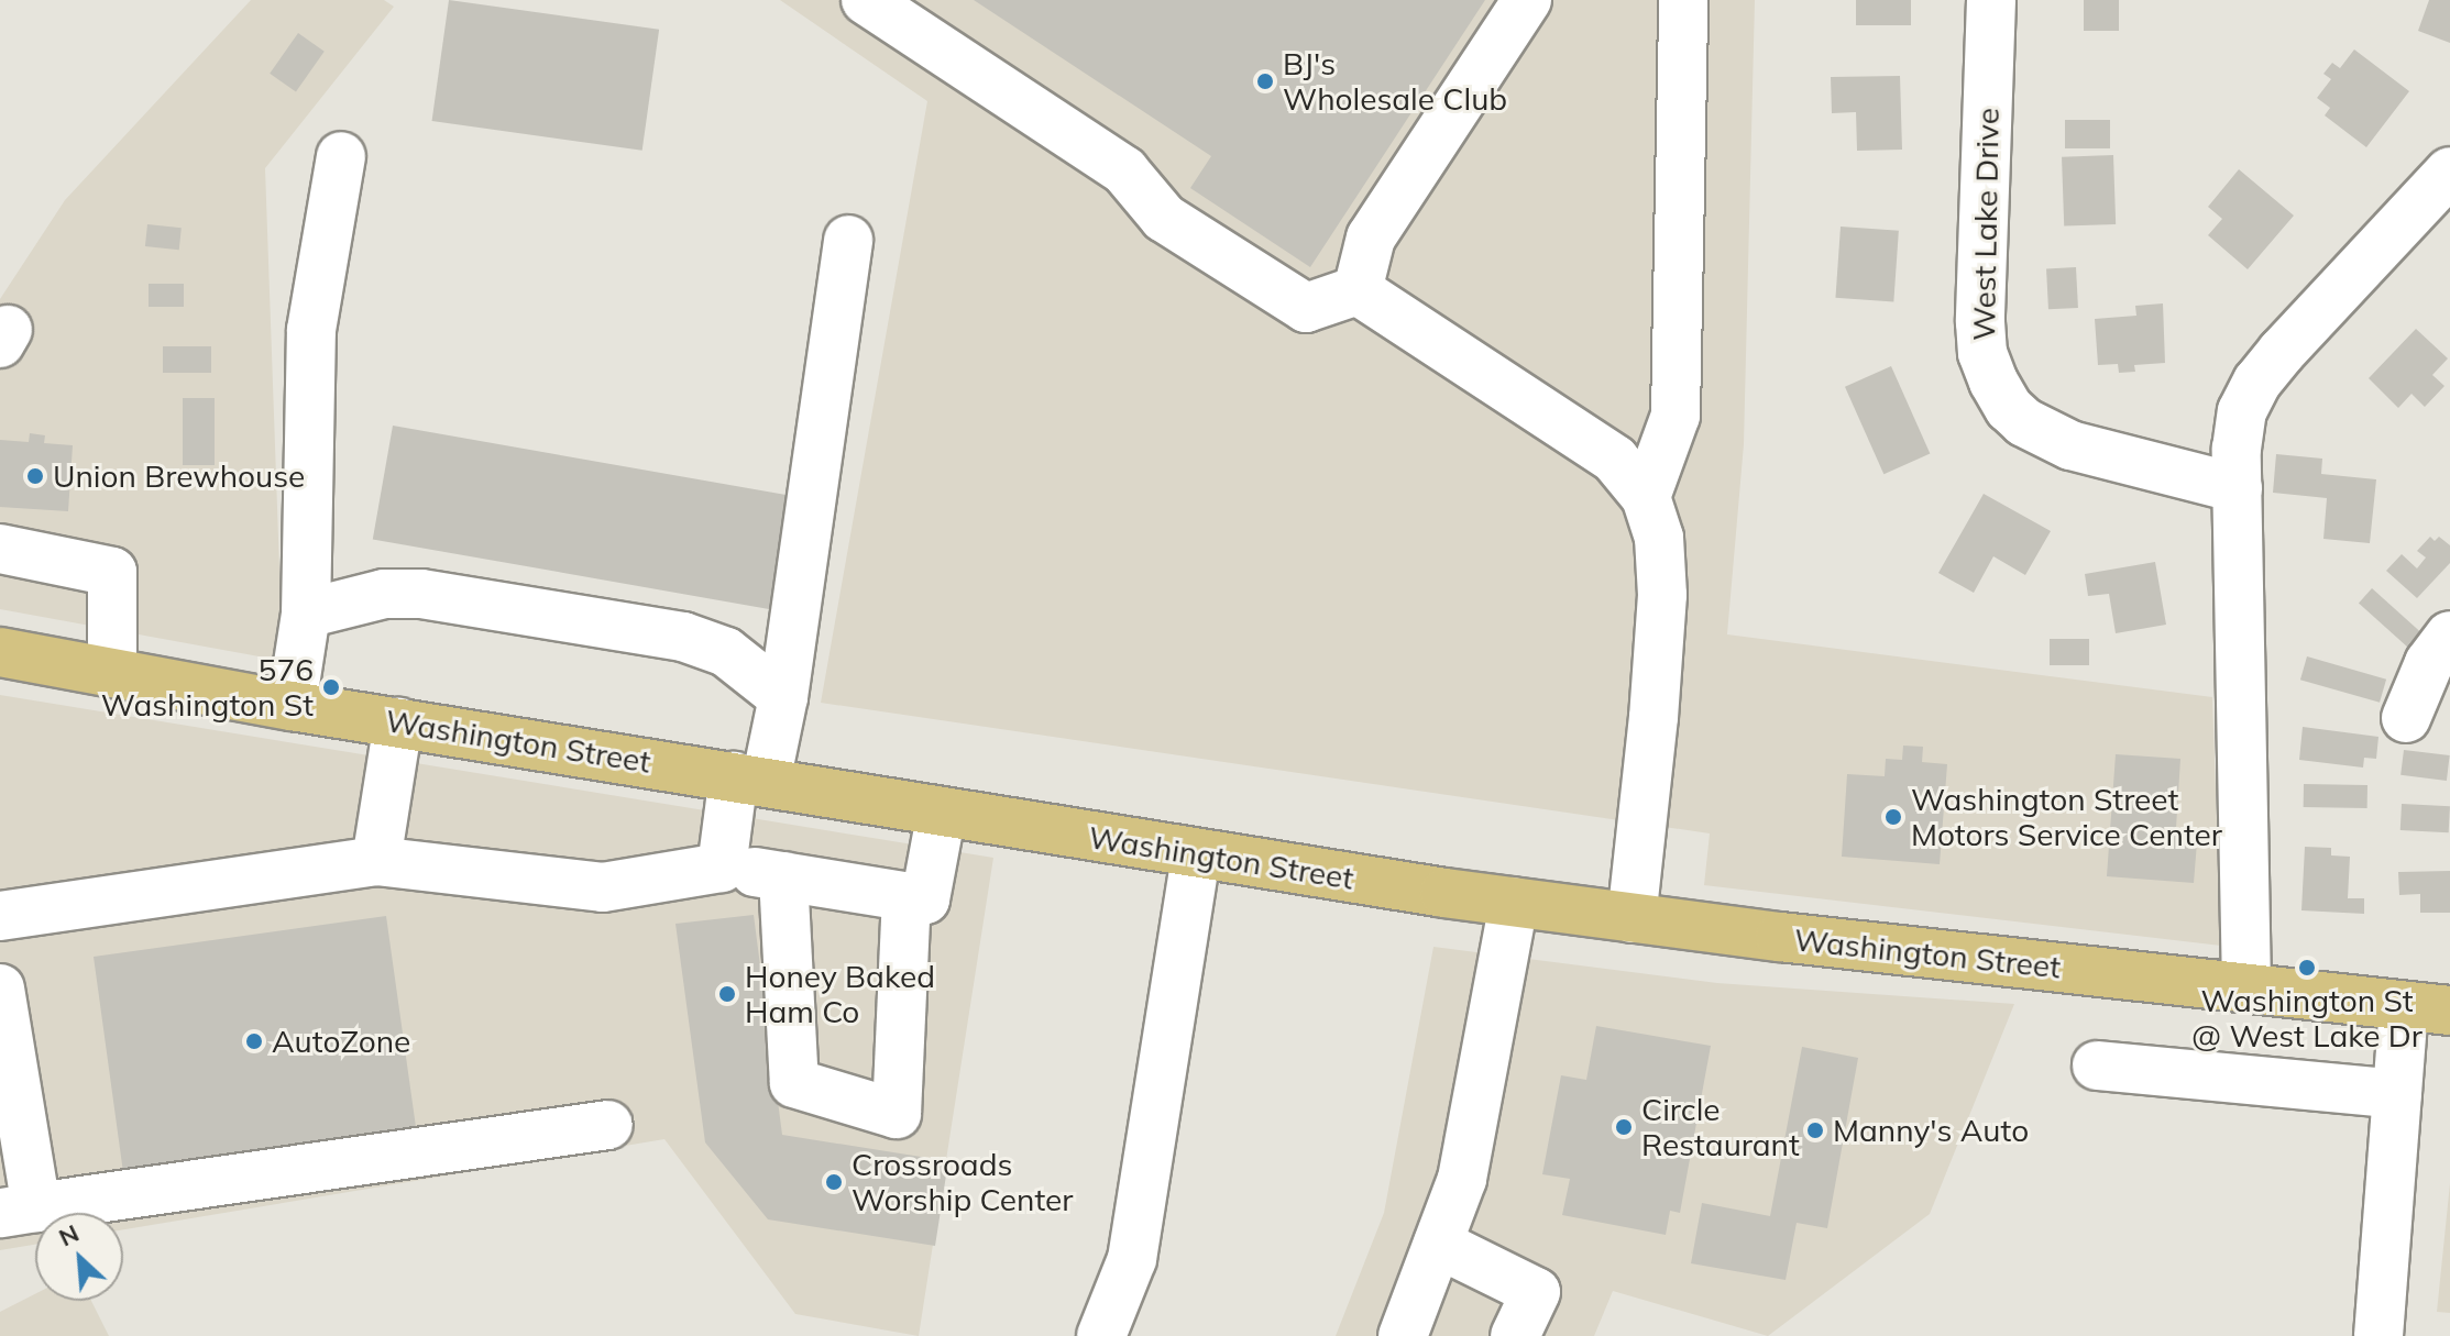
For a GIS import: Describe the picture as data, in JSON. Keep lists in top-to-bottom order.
{
  "streets": {
    "main road": ["Washington Street"],
    "street": ["West Lake Drive"]
  },
  "places": [
    "BJ's Wholesale Club",
    "Union Brewhouse",
    "576 Washington St",
    "Washington Street Motors Service Center",
    "Washington St @ West Lake Dr",
    "Honey Baked Ham Co",
    "AutoZone",
    "Circle Restaurant",
    "Manny's Auto",
    "Crossroads Worship Center"
  ],
  "north": "top left"
}
